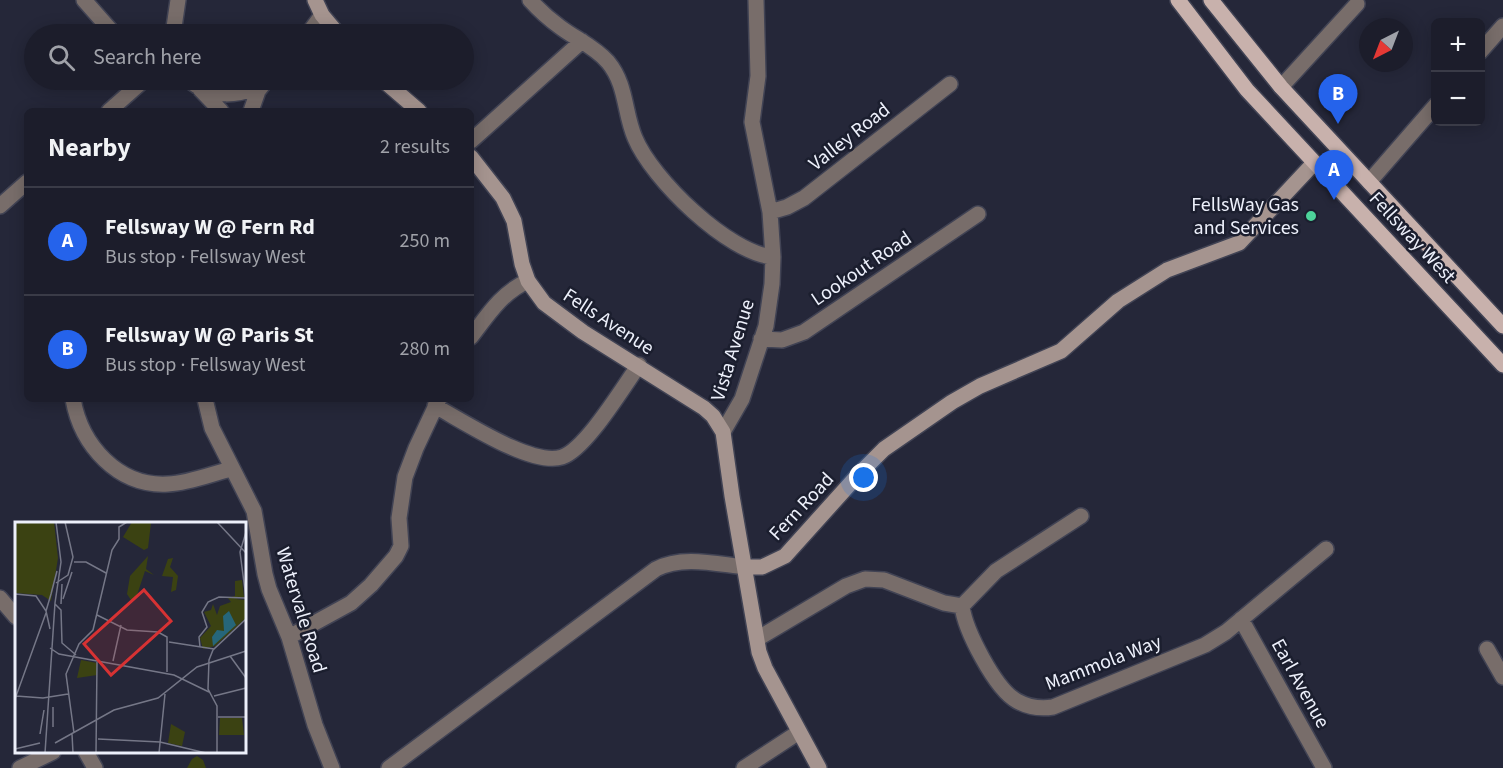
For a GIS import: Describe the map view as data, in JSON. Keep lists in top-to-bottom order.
{
  "streets": {
    "main road": ["Fellsway West"],
    "street": [
      "Valley Road",
      "Lookout Road",
      "Fells Avenue",
      "Vista Avenue",
      "Fern Road",
      "Watervale Road",
      "Mammola Way",
      "Earl Avenue"
    ]
  },
  "crossings": [
    ["Valley Road", "Vista Avenue"],
    ["Fellsway West", "Fern Road"],
    ["Lookout Road", "Vista Avenue"],
    ["Fells Avenue", "Vista Avenue"],
    ["Vista Avenue", "Fern Road"],
    ["Mammola Way", "Earl Avenue"]
  ],
  "places": ["FellsWay Gas and Services"],
  "north": "bottom left",
  "page": {
    "map_buttons": ["+", "−"],
    "search": "Search here",
    "pins": ["B", "A"],
    "heading": ["Nearby", "2 results"],
    "list": [
      {
        "mark": "A",
        "name": "Fellsway W @ Fern Rd",
        "note": "Bus stop · Fellsway West",
        "value": "250 m"
      },
      {
        "mark": "B",
        "name": "Fellsway W @ Paris St",
        "note": "Bus stop · Fellsway West",
        "value": "280 m"
      }
    ]
  }
}
